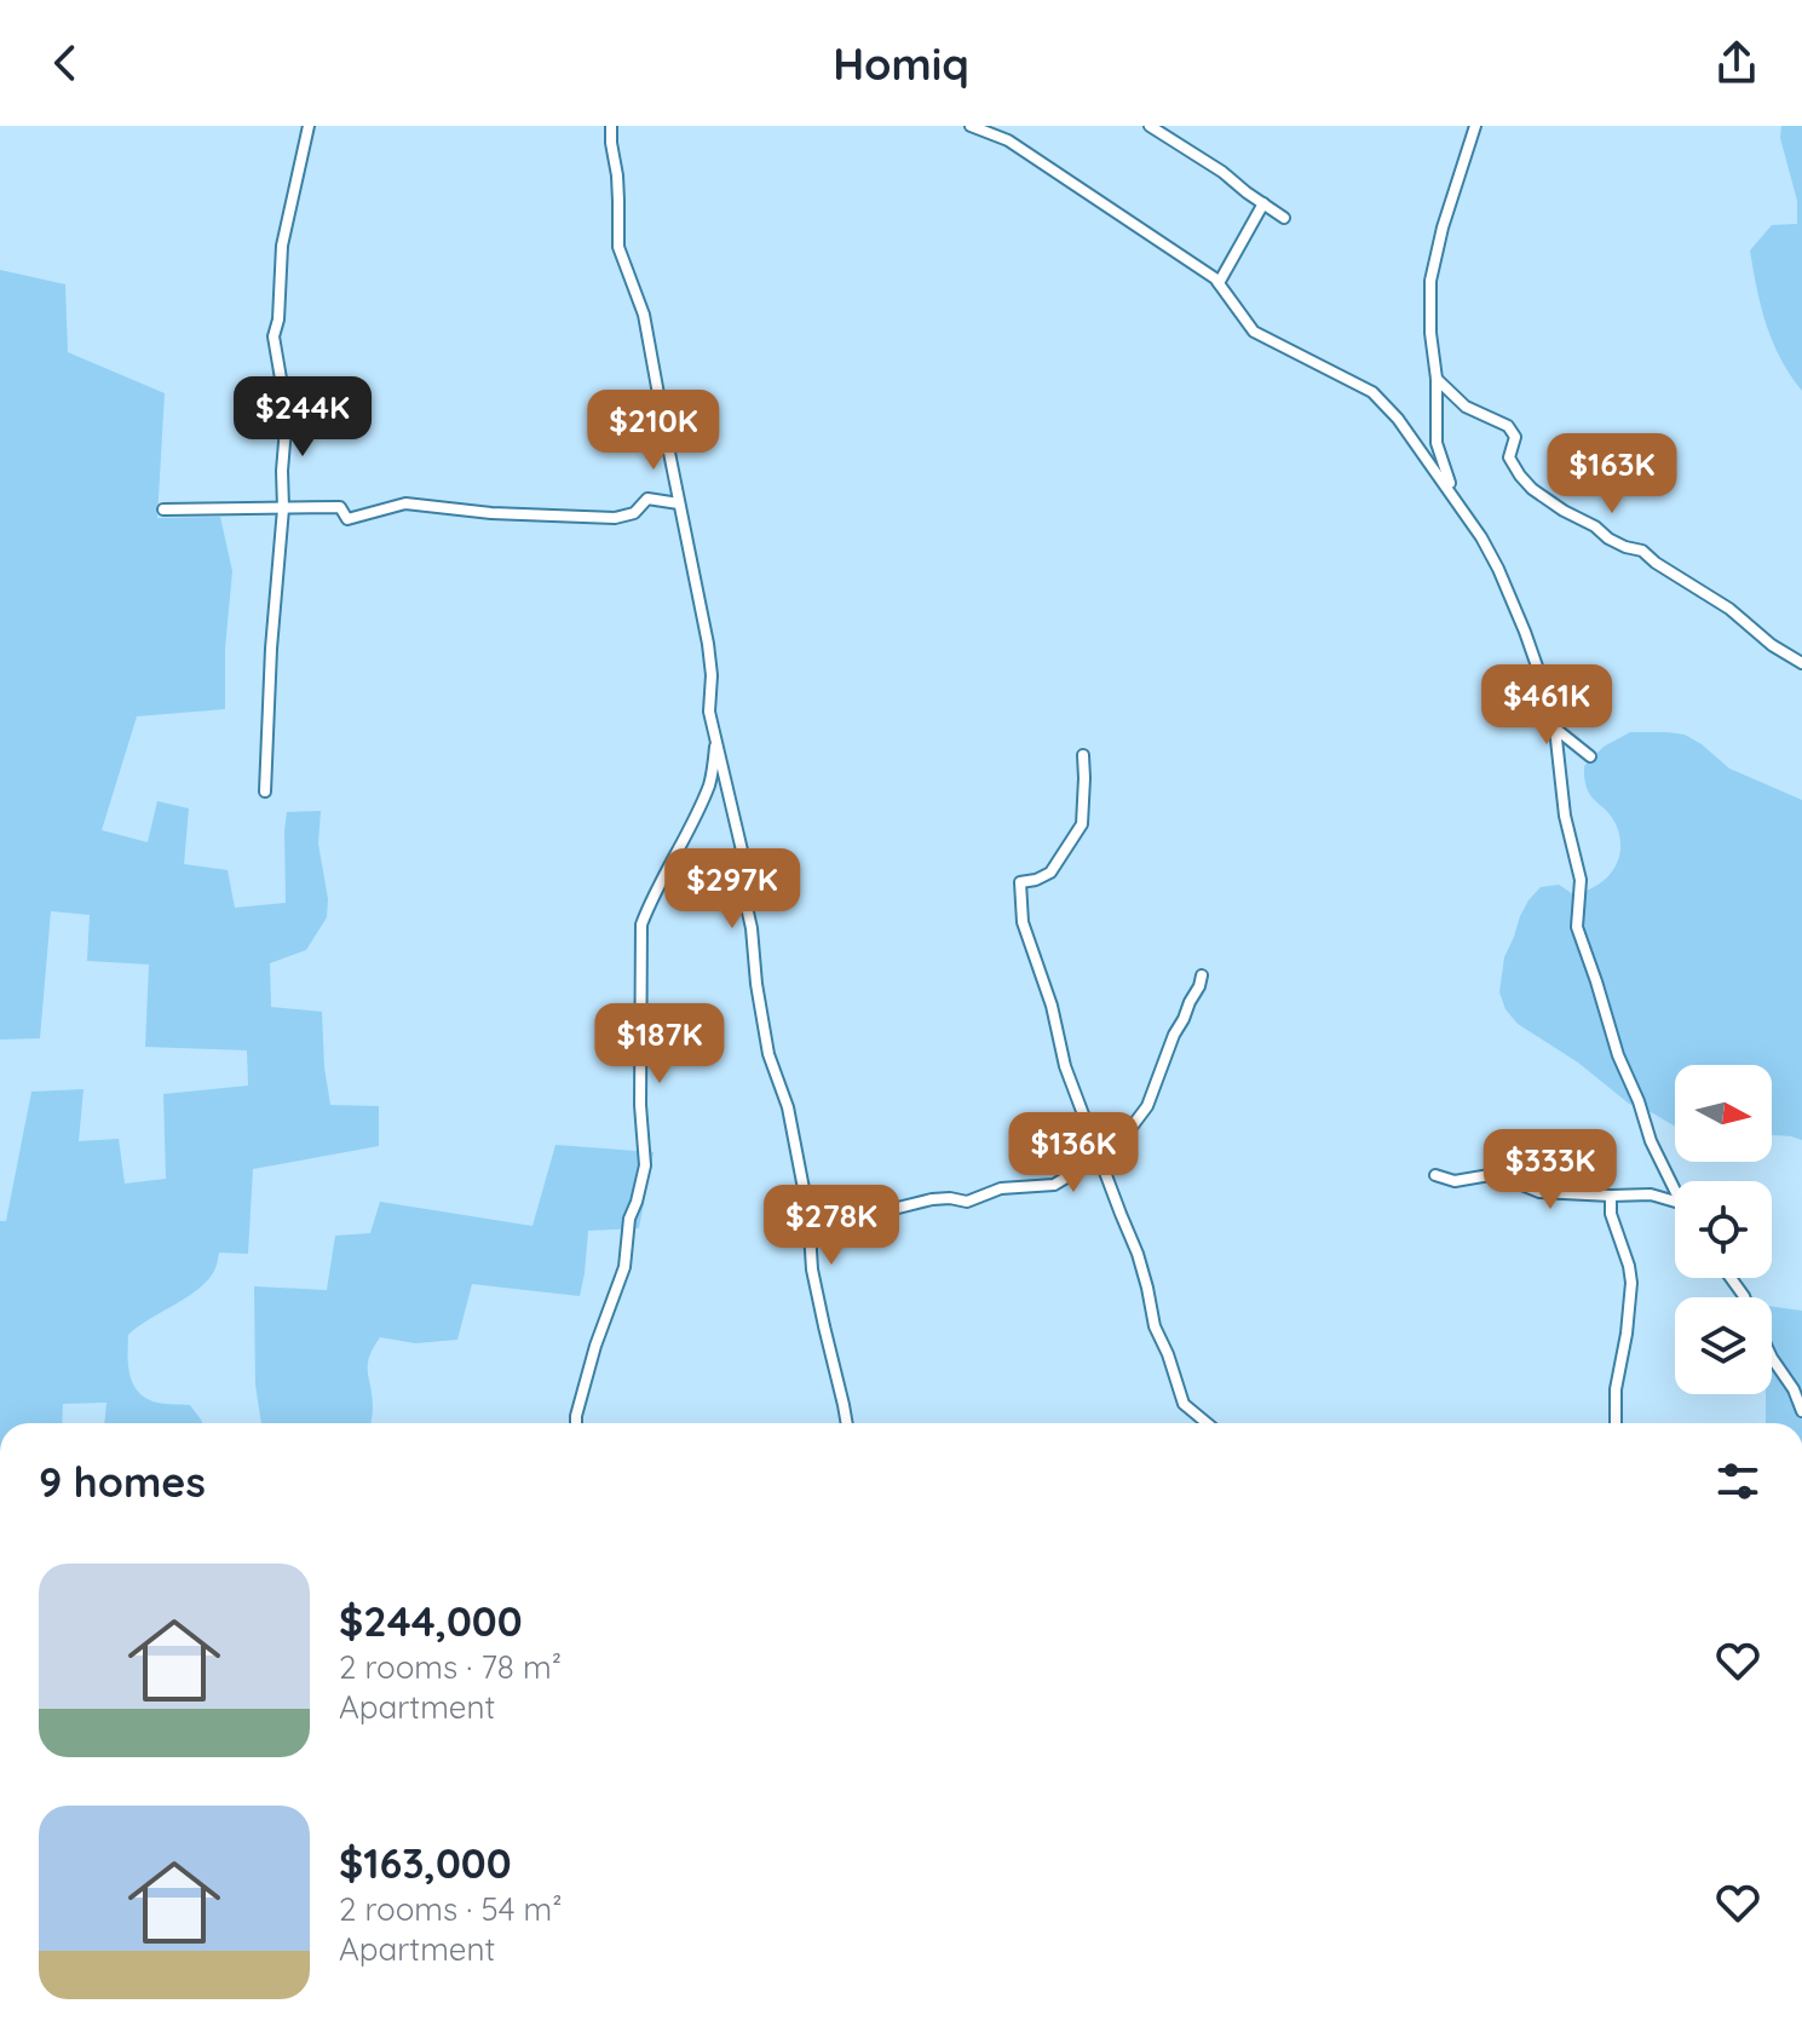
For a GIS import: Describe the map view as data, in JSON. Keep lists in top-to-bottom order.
{
  "north": "right",
  "page": {
    "header": "Homiq",
    "price": [
      "$244K",
      "$210K",
      "$163K",
      "$461K",
      "$297K",
      "$187K",
      "$136K",
      "$333K",
      "$278K"
    ],
    "heading": "9 homes",
    "list": [
      {
        "name": "$244,000",
        "note": "2 rooms · 78 m² · Apartment"
      },
      {
        "name": "$163,000",
        "note": "2 rooms · 54 m² · Apartment"
      }
    ]
  }
}
